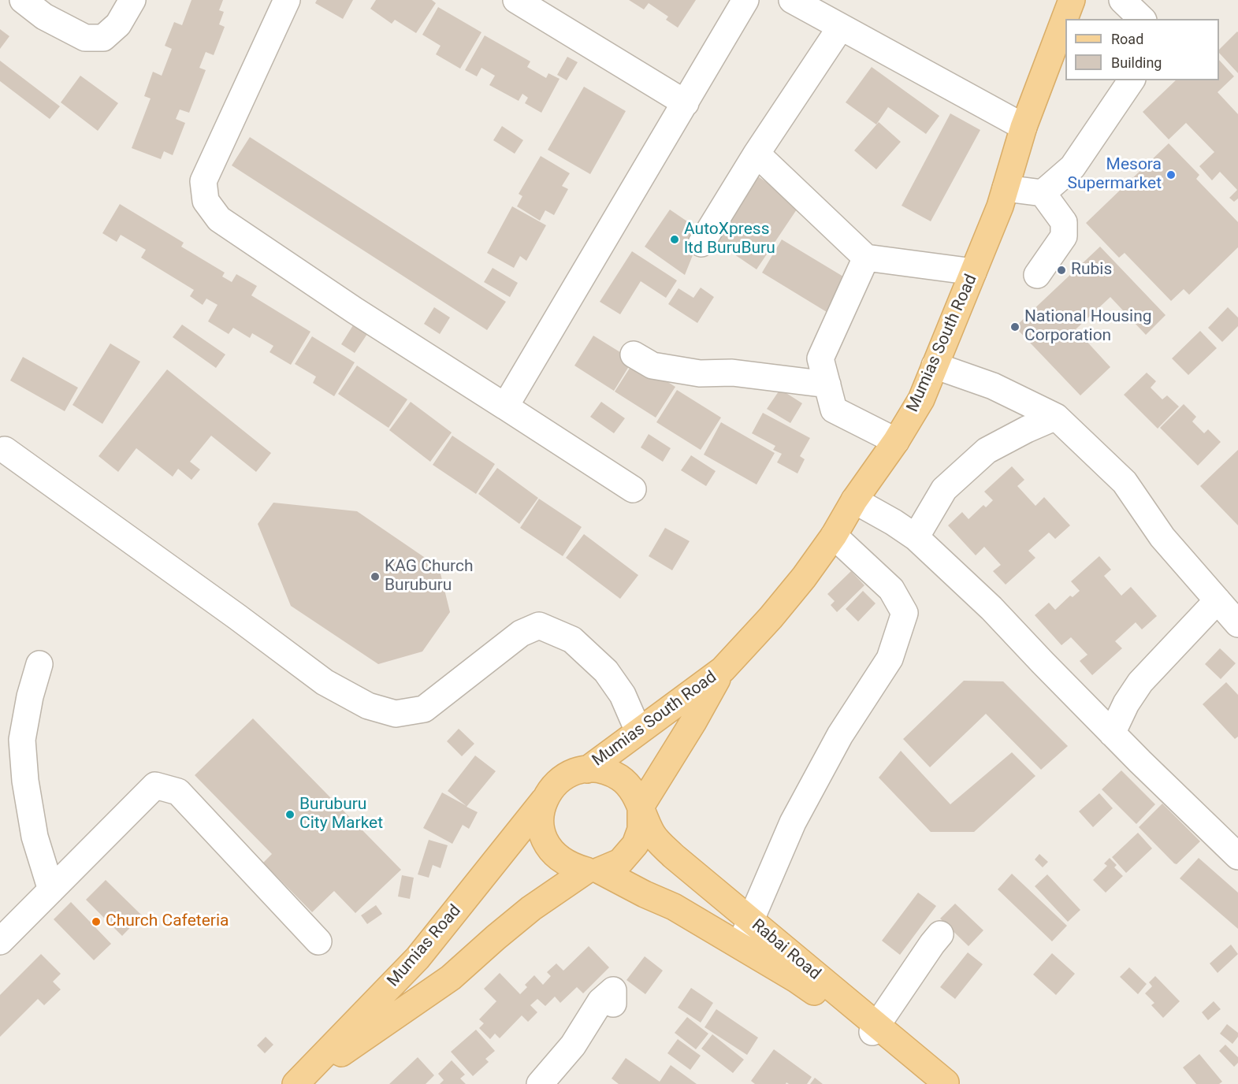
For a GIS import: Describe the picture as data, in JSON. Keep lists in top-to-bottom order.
{
  "streets": {
    "main road": ["Mumias South Road", "Mumias Road", "Rabai Road"]
  },
  "crossings": [
    ["Mumias South Road", "Mumias Road"],
    ["Mumias South Road", "Rabai Road"],
    ["Mumias Road", "Rabai Road"]
  ],
  "places": [
    "Mesora Supermarket",
    "AutoXpress ltd BuruBuru",
    "Rubis",
    "National Housing Corporation",
    "KAG Church Buruburu",
    "Buruburu City Market",
    "Church Cafeteria"
  ],
  "legend": ["Road", "Building"]
}
